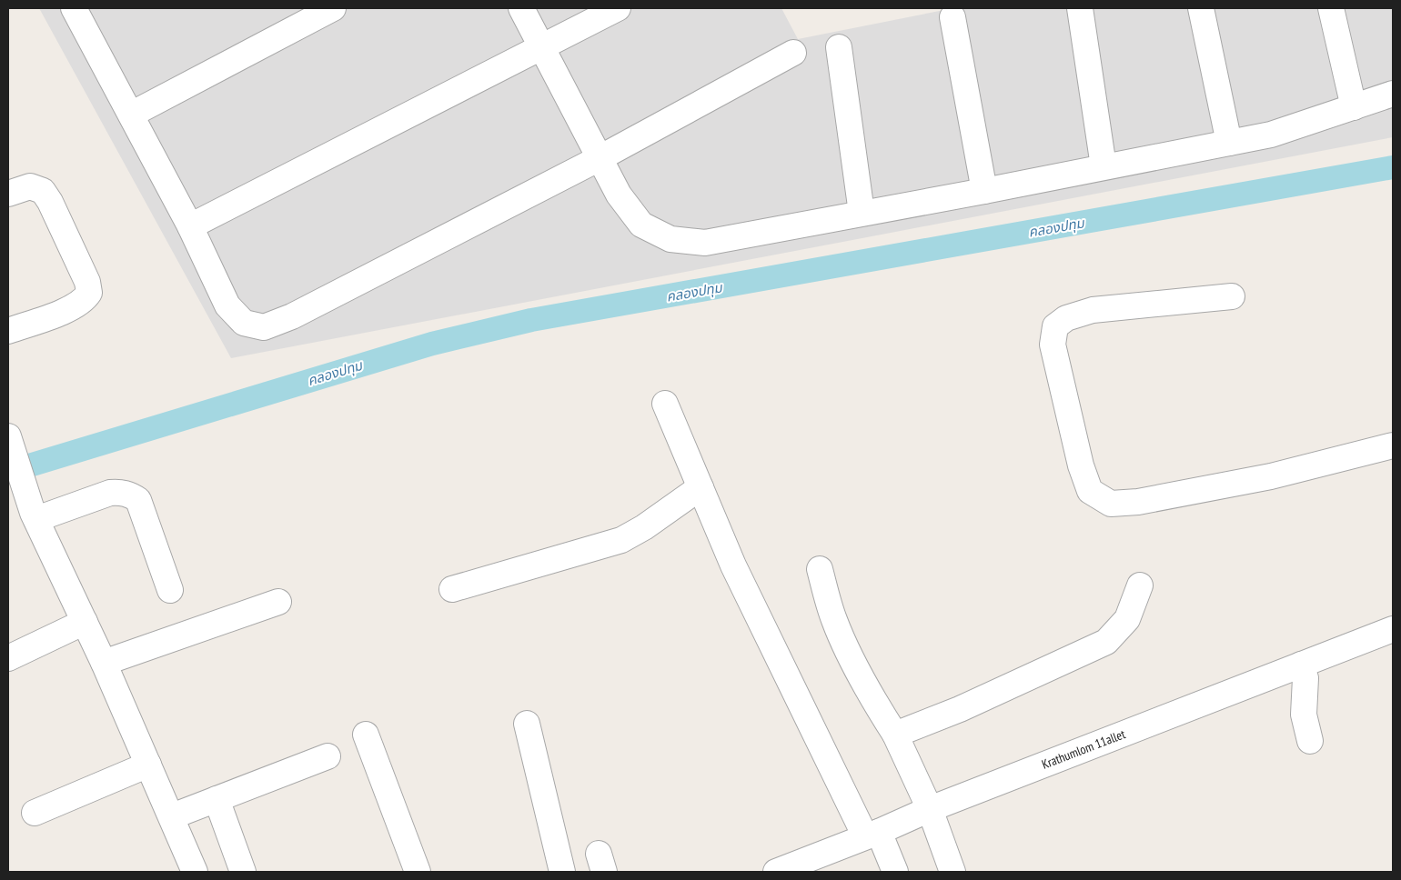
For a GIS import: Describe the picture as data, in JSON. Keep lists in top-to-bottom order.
{
  "streets": {
    "street": ["Krathumlom 11allet"]
  },
  "water": ["คลองปทุม"]
}
